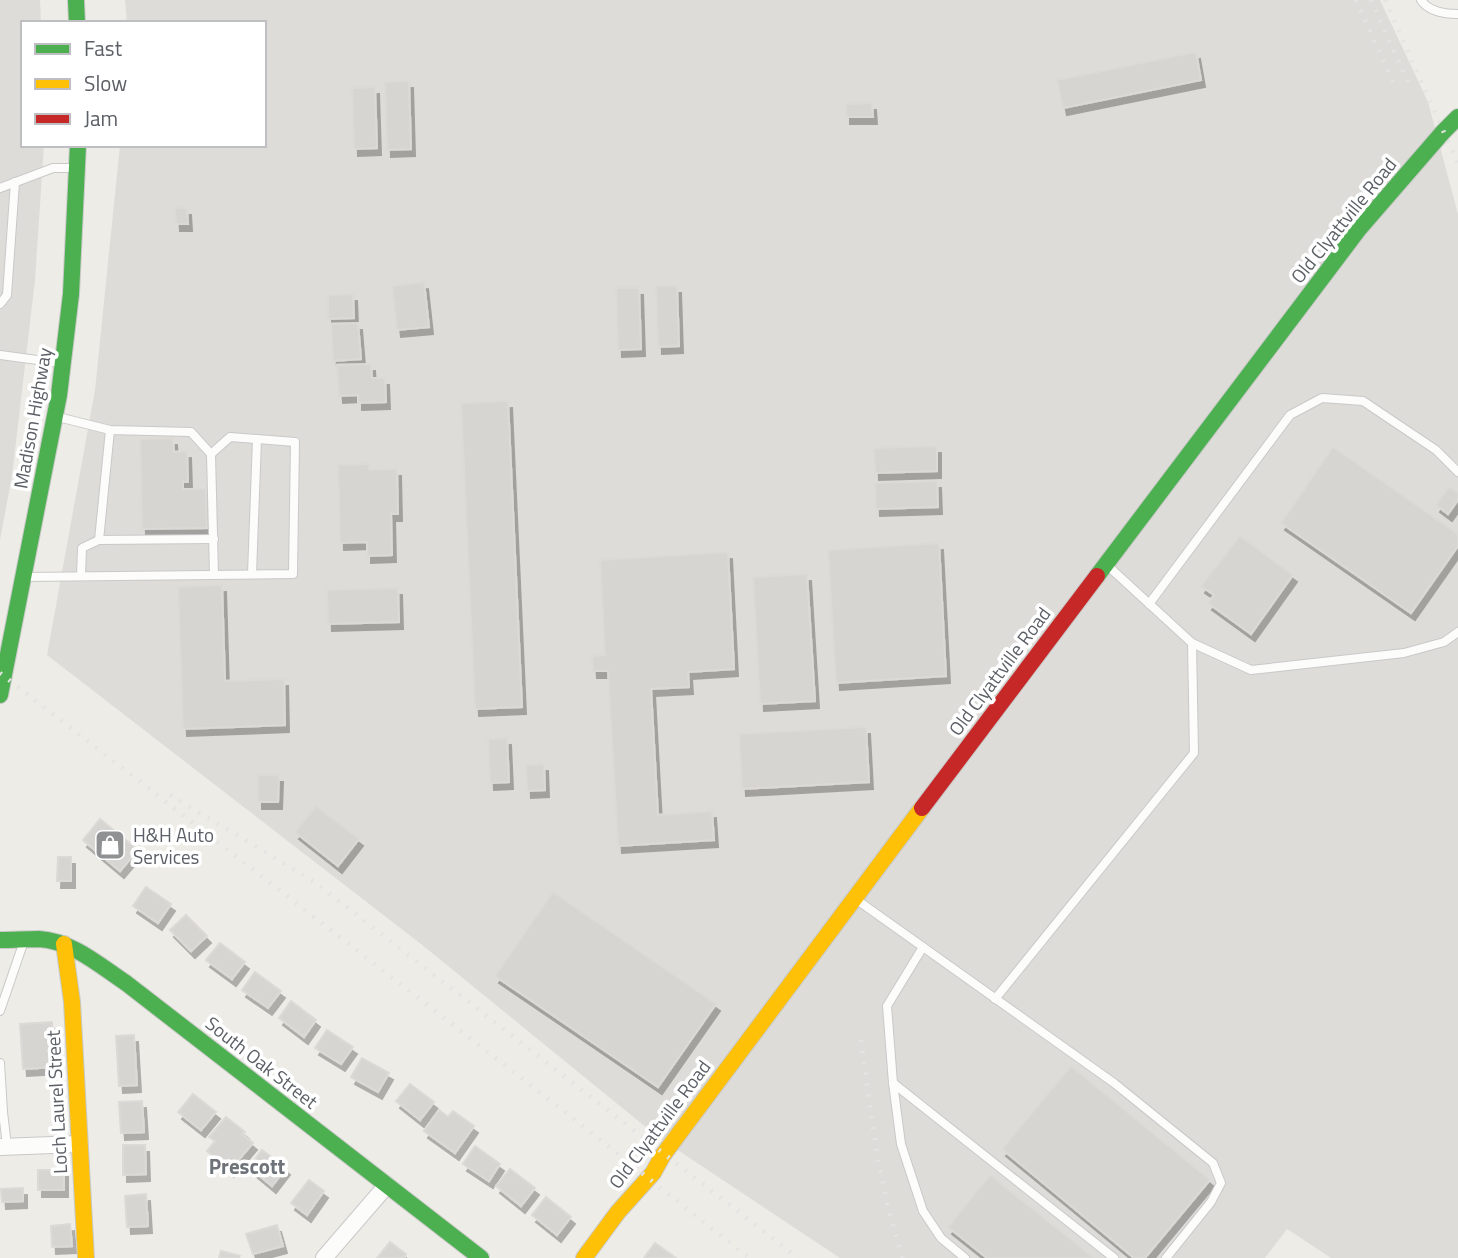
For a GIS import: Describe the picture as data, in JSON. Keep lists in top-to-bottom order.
{
  "streets": {
    "street": [
      "Old Clyattville Road",
      "Madison Highway",
      "South Oak Street",
      "Loch Laurel Street"
    ]
  },
  "crossings": [
    ["South Oak Street", "Loch Laurel Street"]
  ],
  "districts": ["Prescott"],
  "places": {
    "shop": ["H&H Auto Services"]
  },
  "legend": ["Fast", "Slow", "Jam"]
}
